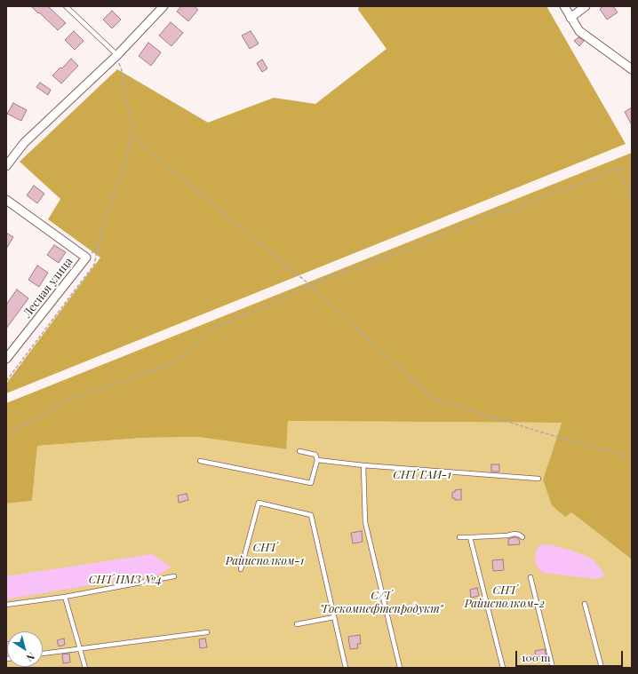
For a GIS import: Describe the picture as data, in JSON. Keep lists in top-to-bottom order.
{
  "streets": {
    "street": ["Лесная улица"]
  },
  "parks": [
    "СНТ ГАИ-1",
    "СНТ Райисполком-1",
    "СНТ ПМЗ №4",
    "СНТ Райисполком-2",
    "С/Т \"Госкомнефтепродукт\""
  ],
  "scale_bar": "100 m",
  "north": "bottom right"
}
